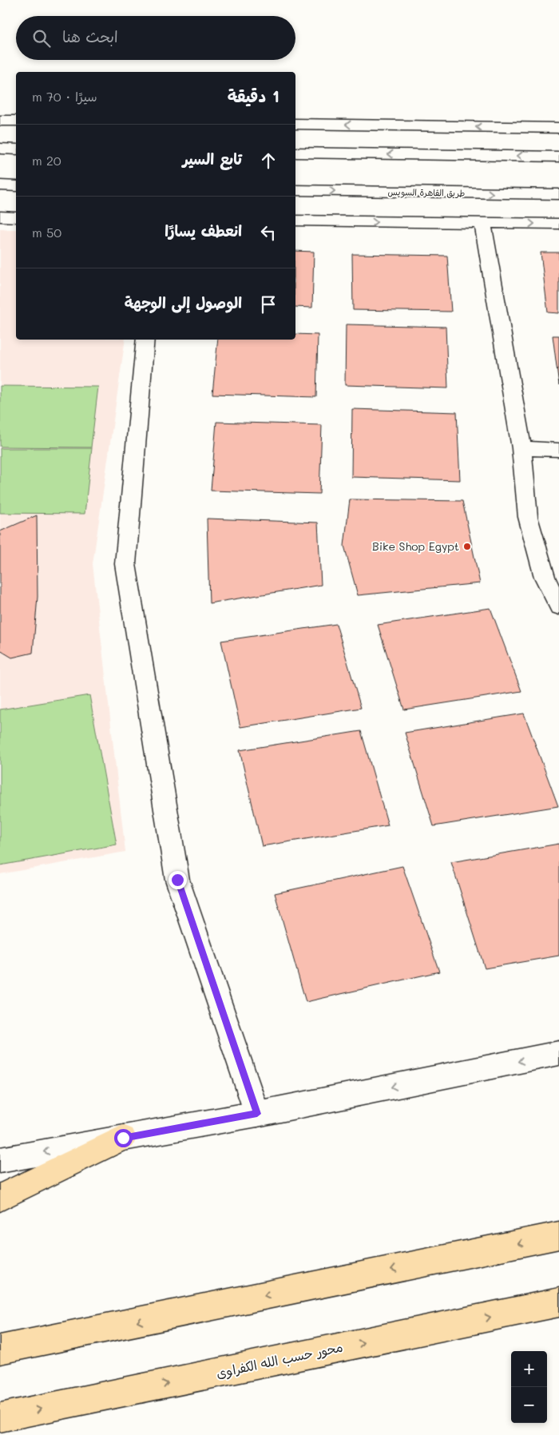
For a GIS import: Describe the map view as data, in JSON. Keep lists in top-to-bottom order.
{
  "streets": {
    "main road": ["محور حسب الله الكفراوى"],
    "street": ["طريق القاهرة السويس"]
  },
  "places": ["Bike Shop Egypt"],
  "page": {
    "search": "ابحث هنا",
    "heading": ["1 دقيقة", "سيرًا · 70 m"],
    "list": [
      ["تابع السير", "20 m"],
      ["انعطف يسارًا", "50 m"],
      "الوصول إلى الوجهة"
    ],
    "map_buttons": ["+", "−"]
  }
}
